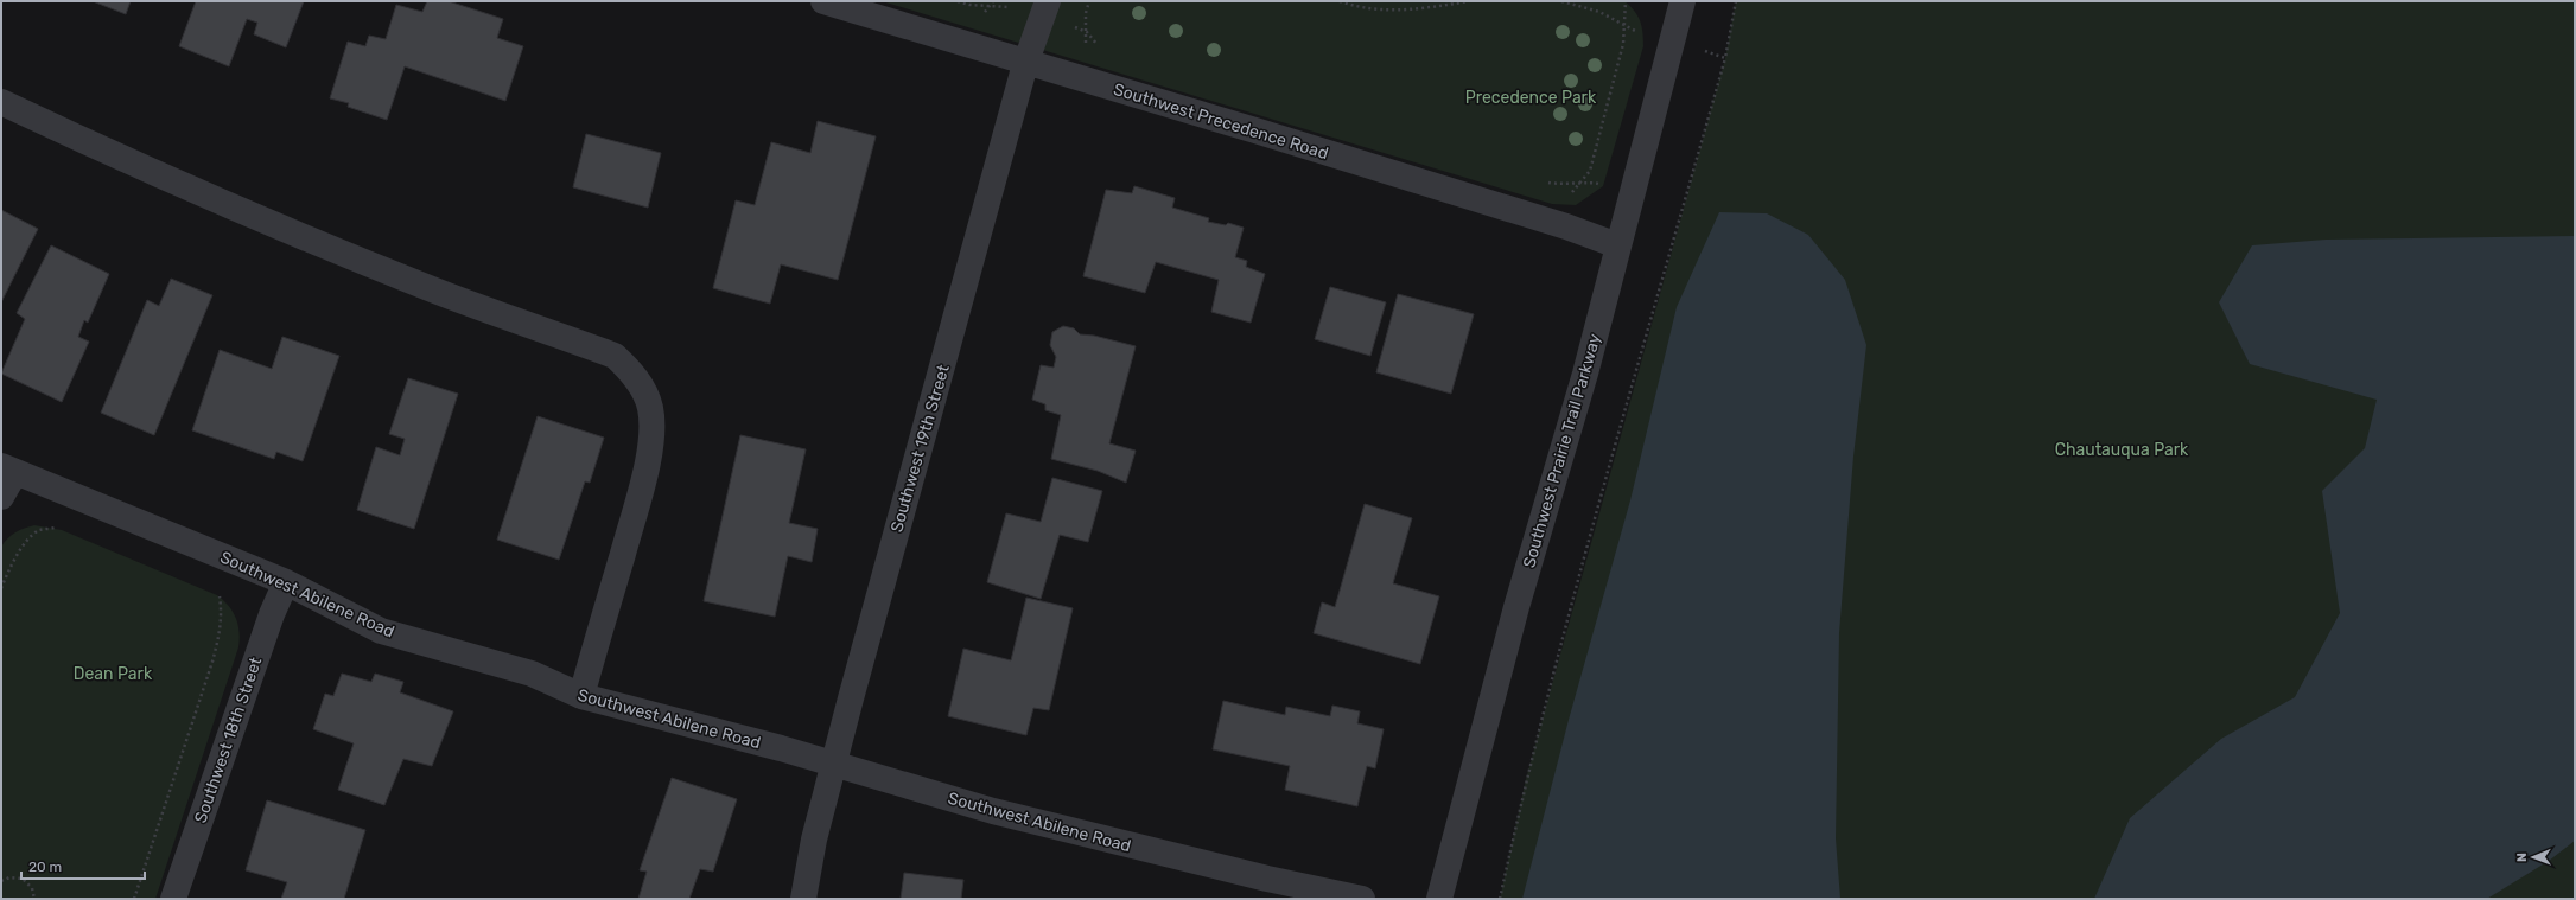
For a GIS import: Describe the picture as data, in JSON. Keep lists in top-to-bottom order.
{
  "streets": {
    "street": [
      "Southwest Precedence Road",
      "Southwest 19th Street",
      "Southwest Prairie Trail Parkway",
      "Southwest Abilene Road",
      "Southwest 18th Street"
    ]
  },
  "crossings": [
    ["Southwest Precedence Road", "Southwest 19th Street"],
    ["Southwest Precedence Road", "Southwest Prairie Trail Parkway"],
    ["Southwest 19th Street", "Southwest Abilene Road"],
    ["Southwest Abilene Road", "Southwest 18th Street"]
  ],
  "parks": ["Precedence Park", "Chautauqua Park", "Dean Park"],
  "scale_bar": "20 m",
  "north": "left"
}
